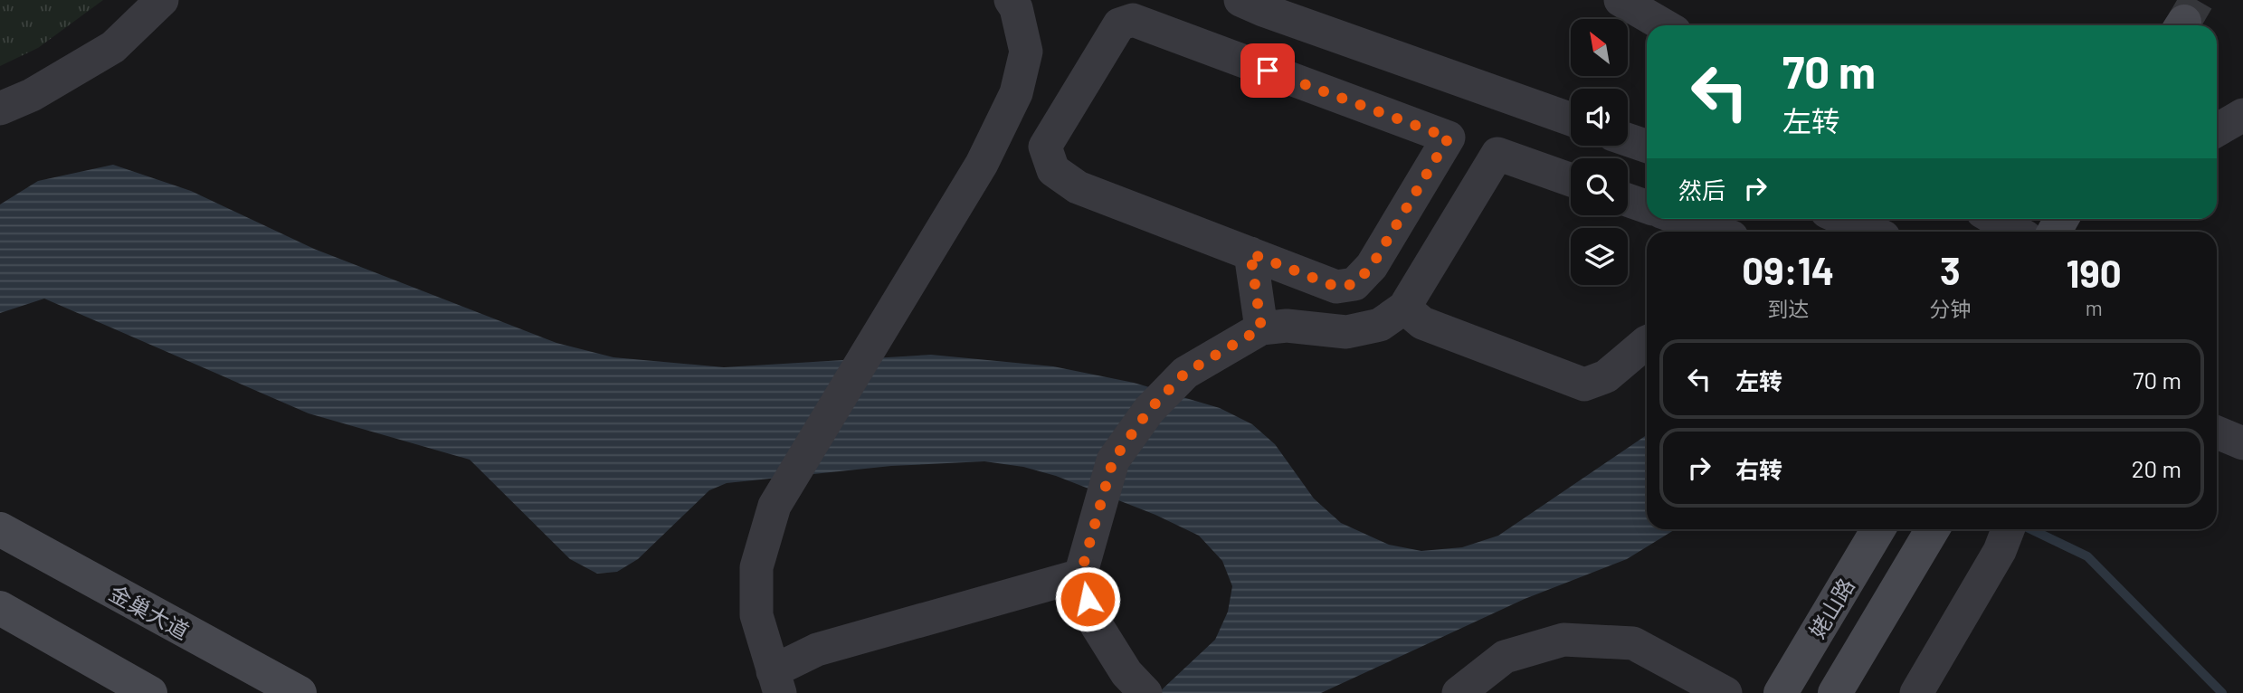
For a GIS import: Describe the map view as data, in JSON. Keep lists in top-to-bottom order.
{
  "streets": {
    "main road": ["姥山路", "金巢大道"]
  },
  "north": "top left",
  "page": {
    "turn": ["70 m", "左转"],
    "then": "然后",
    "eta": [
      "09:14",
      "到达",
      "3",
      "分钟",
      "190",
      "m"
    ],
    "list": [
      {
        "name": "左转",
        "value": "70 m"
      },
      {
        "name": "右转",
        "value": "20 m"
      }
    ]
  }
}
